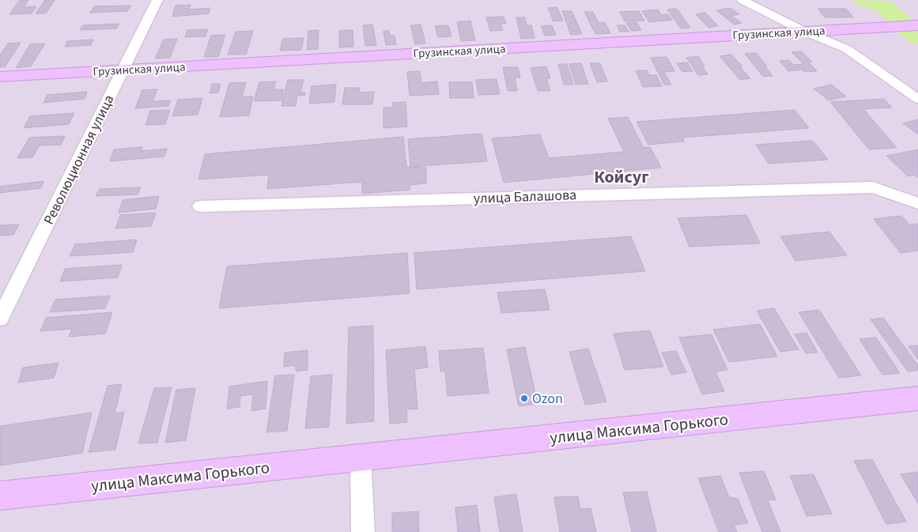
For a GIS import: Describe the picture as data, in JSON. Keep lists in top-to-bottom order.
{
  "streets": {
    "main road": ["Грузинская улица", "улица Максима Горького"],
    "street": ["Революционная улица", "улица Балашова"]
  },
  "crossings": [
    ["Грузинская улица", "Революционная улица"]
  ],
  "districts": ["Койсуг"],
  "places": ["Ozon"]
}
